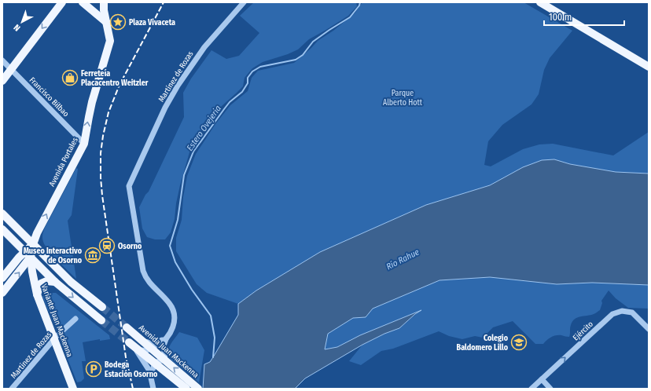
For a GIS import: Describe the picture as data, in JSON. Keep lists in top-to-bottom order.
{
  "streets": {
    "main road": ["Avenida Portales", "Variante Juan Mackenna", "Avenida Juan Mackenna"],
    "street": ["Martínez de Rozas", "Francisco Bilbao", "Ejército"]
  },
  "crossings": [
    ["Martínez de Rozas", "Variante Juan Mackenna"],
    ["Francisco Bilbao", "Avenida Portales"],
    ["Avenida Portales", "Variante Juan Mackenna"]
  ],
  "one_way": ["Avenida Portales", "Ejército"],
  "water": ["Estero Ovejeria", "Río Rahue"],
  "parks": ["Parque Alberto Hott"],
  "places": {
    "place": ["Plaza Vivaceta"],
    "shop": ["Ferreteía Placacentro Weitzler"],
    "station": ["Osorno"],
    "museum": ["Museo Interactivo de Osorno"],
    "school or university": ["Colegio Baldomero Lillo"],
    "parking": ["Bodega Estación Osorno"]
  },
  "scale_bar": "100 m",
  "north": "bottom left"
}
